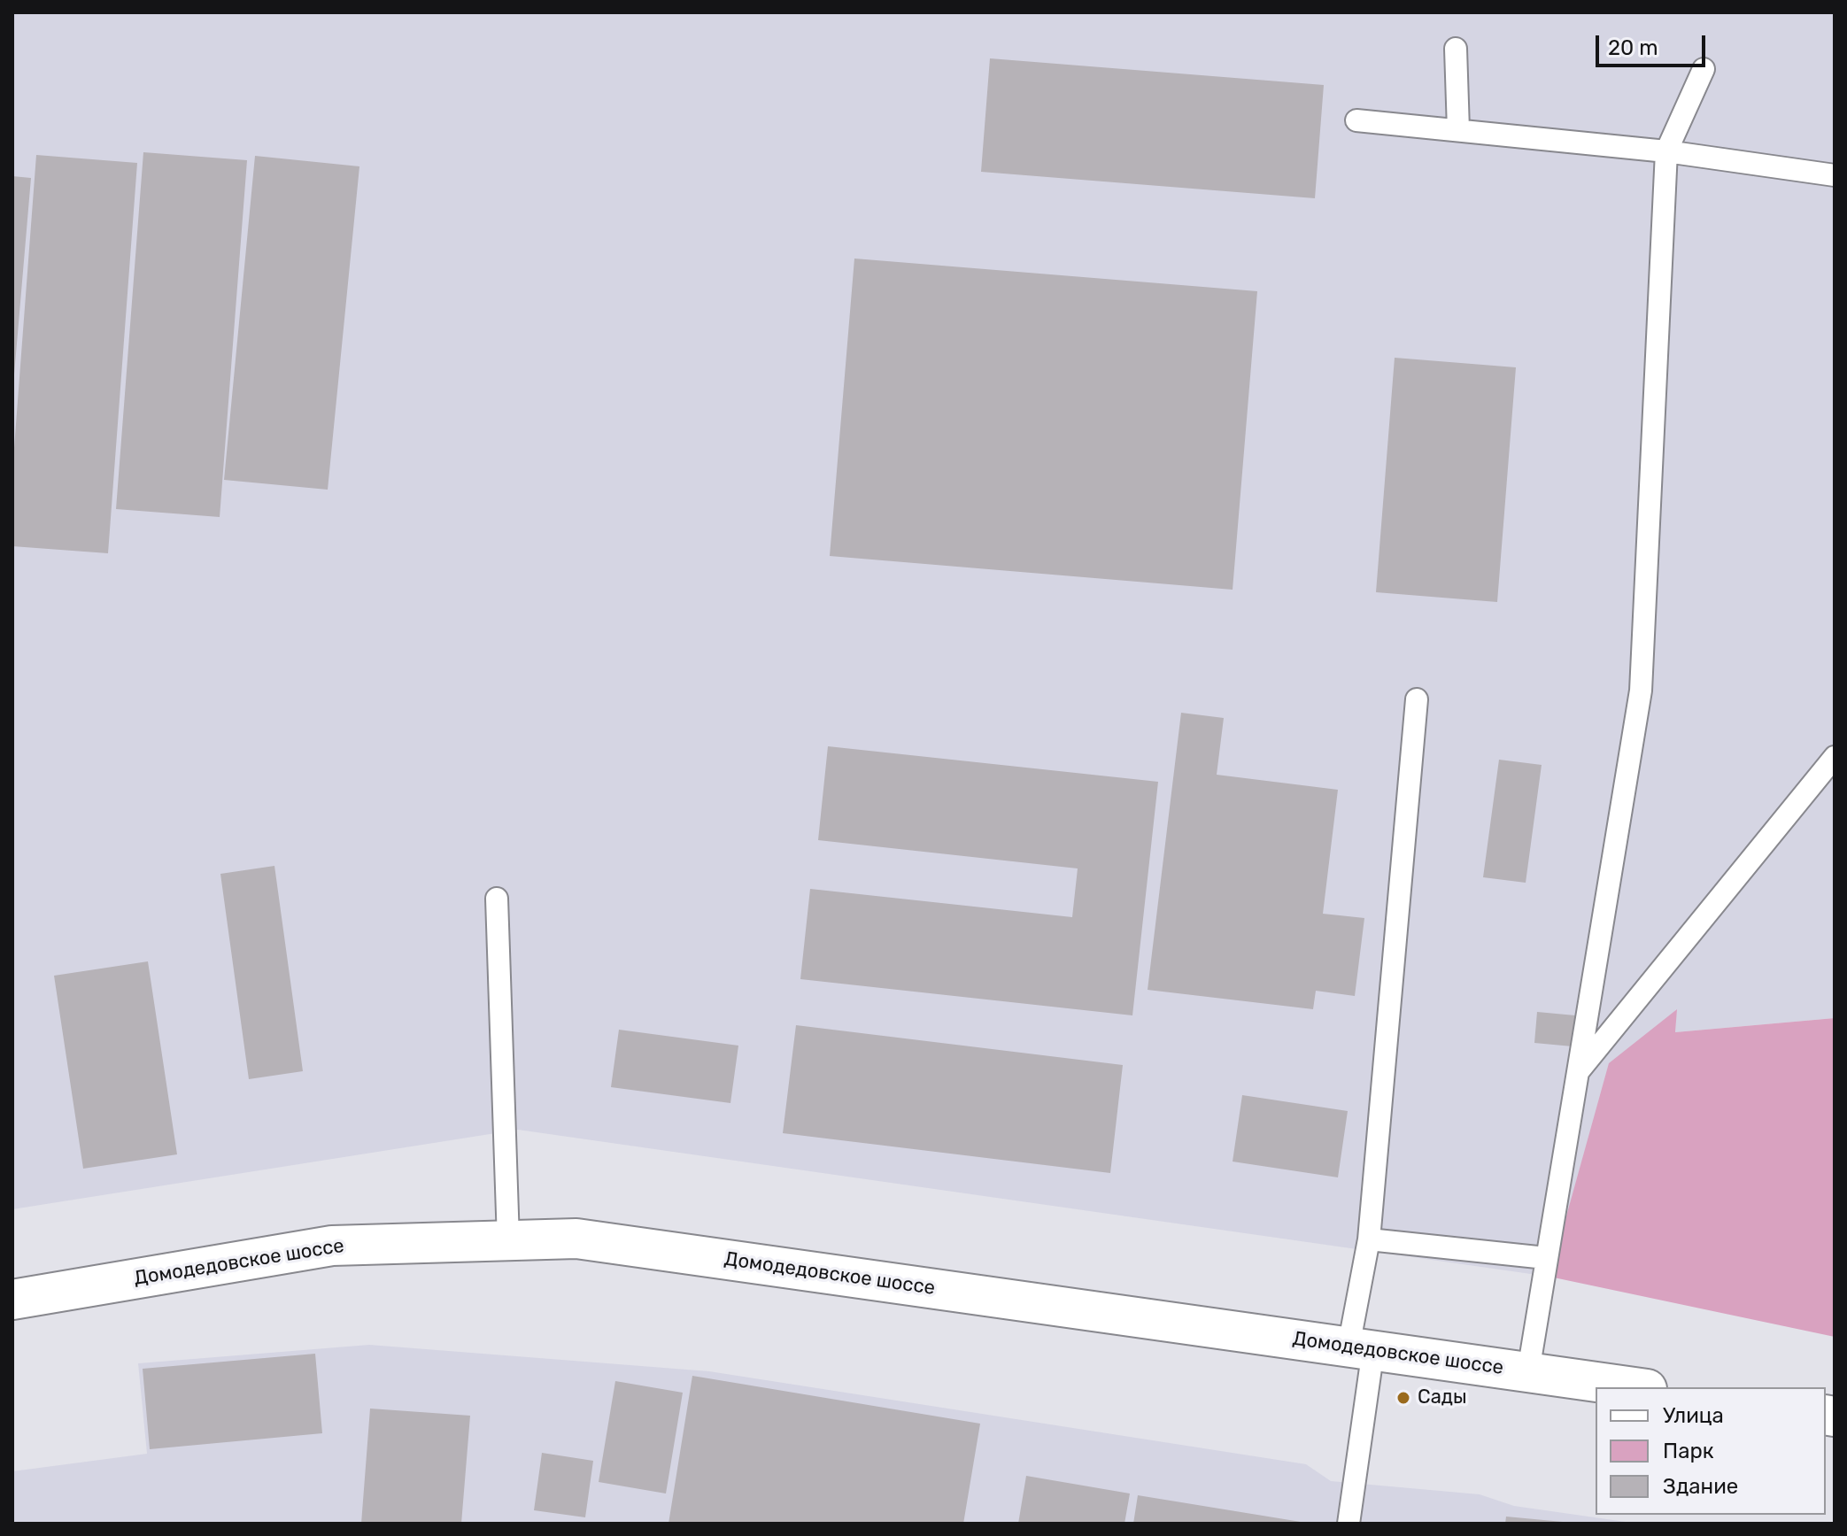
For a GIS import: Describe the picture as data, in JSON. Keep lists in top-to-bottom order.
{
  "streets": {
    "main road": ["Домодедовское шоссе"]
  },
  "places": ["Сады"],
  "legend": ["Улица", "Парк", "Здание"],
  "scale_bar": "20 m"
}
